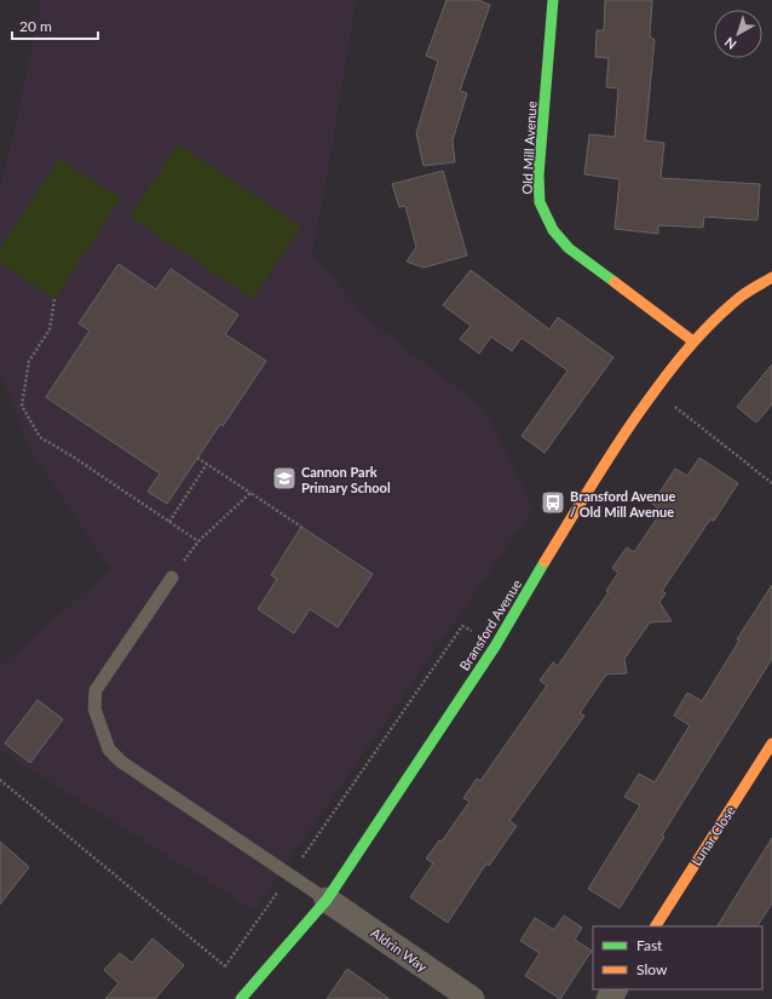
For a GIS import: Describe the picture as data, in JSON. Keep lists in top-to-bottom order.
{
  "streets": {
    "street": [
      "Old Mill Avenue",
      "Bransford Avenue",
      "Lunar Close",
      "Aldrin Way"
    ]
  },
  "crossings": [
    ["Old Mill Avenue", "Bransford Avenue"],
    ["Bransford Avenue", "Aldrin Way"]
  ],
  "places": {
    "school or university": ["Cannon Park Primary School"],
    "bus stop": ["Bransford Avenue / Old Mill Avenue"]
  },
  "legend": ["Fast", "Slow"],
  "scale_bar": "20 m",
  "north": "bottom left"
}
